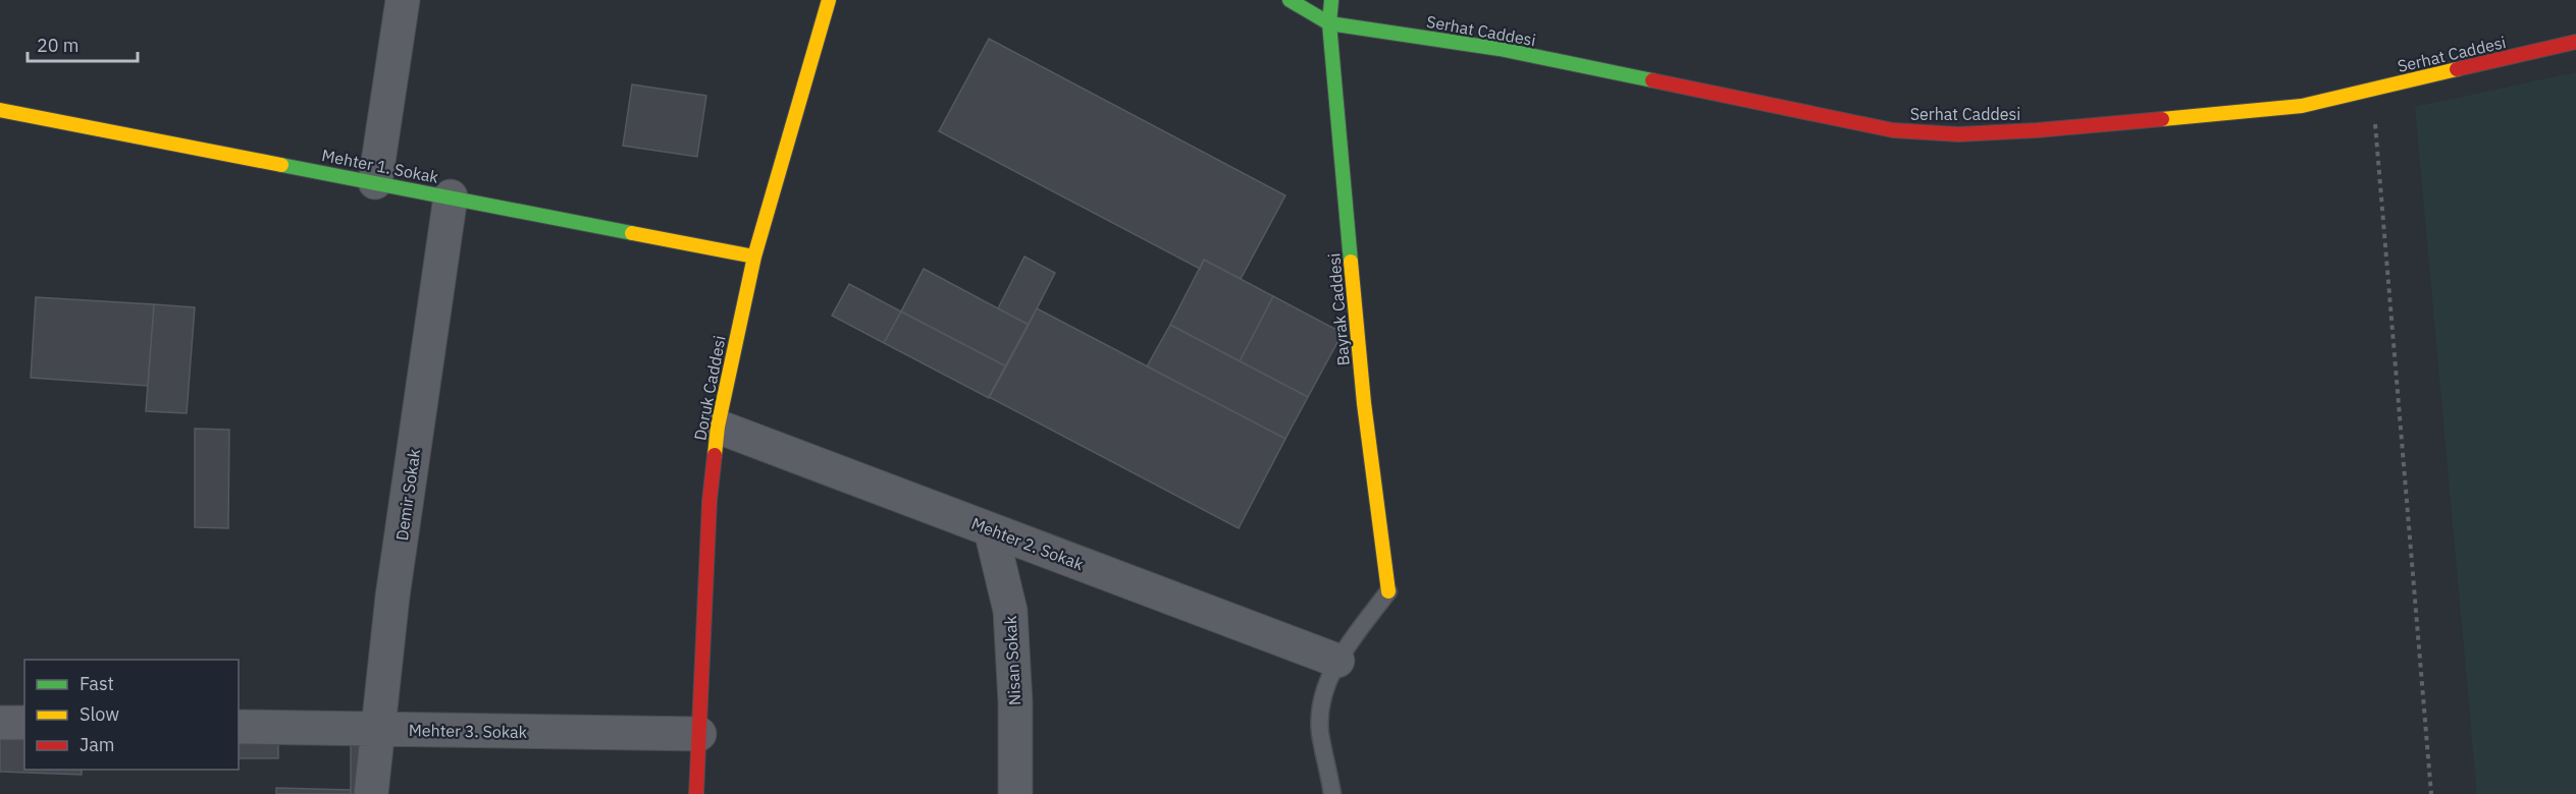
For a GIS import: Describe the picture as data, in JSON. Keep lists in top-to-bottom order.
{
  "streets": {
    "street": [
      "Serhat Caddesi",
      "Mehter 1. Sokak",
      "Bayrak Caddesi",
      "Doruk Caddesi",
      "Demir Sokak",
      "Mehter 2. Sokak",
      "Nisan Sokak",
      "Mehter 3. Sokak"
    ]
  },
  "crossings": [
    ["Serhat Caddesi", "Bayrak Caddesi"],
    ["Mehter 1. Sokak", "Doruk Caddesi"],
    ["Mehter 1. Sokak", "Demir Sokak"],
    ["Doruk Caddesi", "Mehter 2. Sokak"],
    ["Doruk Caddesi", "Mehter 3. Sokak"],
    ["Demir Sokak", "Mehter 3. Sokak"],
    ["Mehter 2. Sokak", "Nisan Sokak"]
  ],
  "legend": ["Fast", "Slow", "Jam"],
  "scale_bar": "20 m"
}
